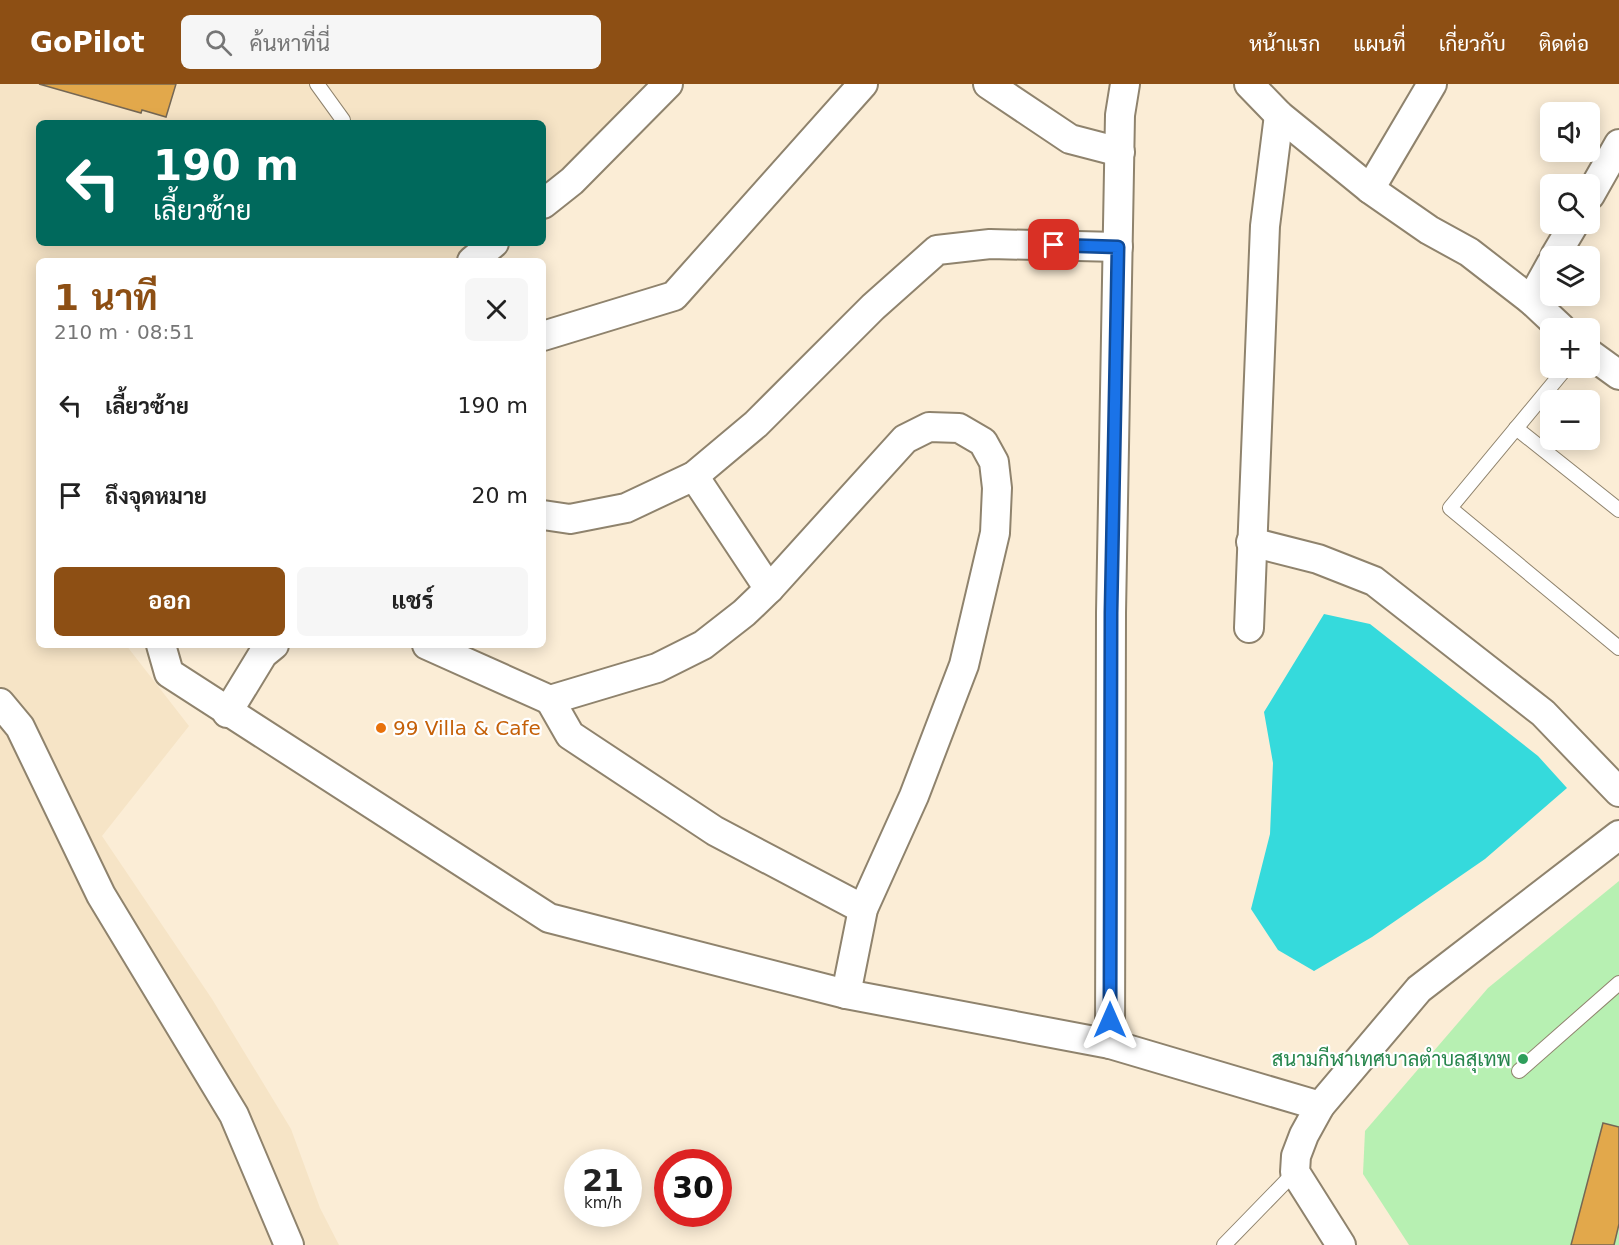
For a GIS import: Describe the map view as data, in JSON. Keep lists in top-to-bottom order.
{
  "places": ["99 Villa & Cafe", "สนามกีฬาเทศบาลตำบลสุเทพ"],
  "page": {
    "header": "GoPilot",
    "search": "ค้นหาที่นี่",
    "nav": [
      "หน้าแรก",
      "แผนที่",
      "เกี่ยวกับ",
      "ติดต่อ"
    ],
    "map_buttons": ["+", "−"],
    "turn": ["190 m", "เลี้ยวซ้าย"],
    "heading": ["1 นาที", "210 m · 08:51"],
    "list": [
      {
        "name": "เลี้ยวซ้าย",
        "value": "190 m"
      },
      {
        "name": "ถึงจุดหมาย",
        "value": "20 m"
      }
    ],
    "buttons": ["ออก", "แชร์"],
    "speed": "21 km/h",
    "limit": "30"
  }
}
